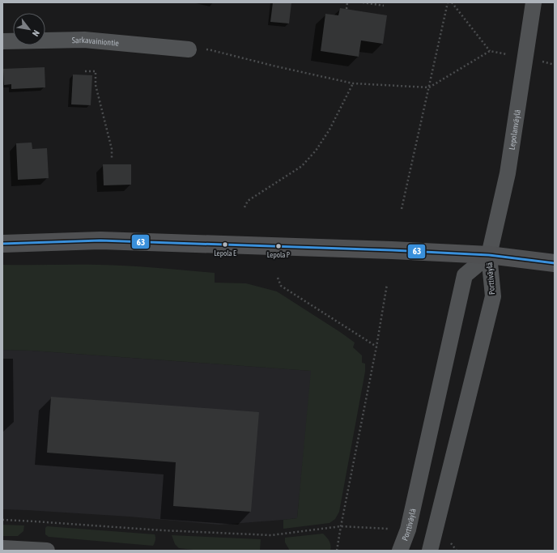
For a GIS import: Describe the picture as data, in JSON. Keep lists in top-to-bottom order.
{
  "streets": {
    "street": ["Sarkavainiontie", "Lepolanväylä", "Porttiväylä"]
  },
  "crossings": [
    ["Lepolanväylä", "Porttiväylä"]
  ],
  "places": ["Lepola E", "Lepola P"],
  "lines": ["transit line 63"],
  "north": "bottom right"
}
